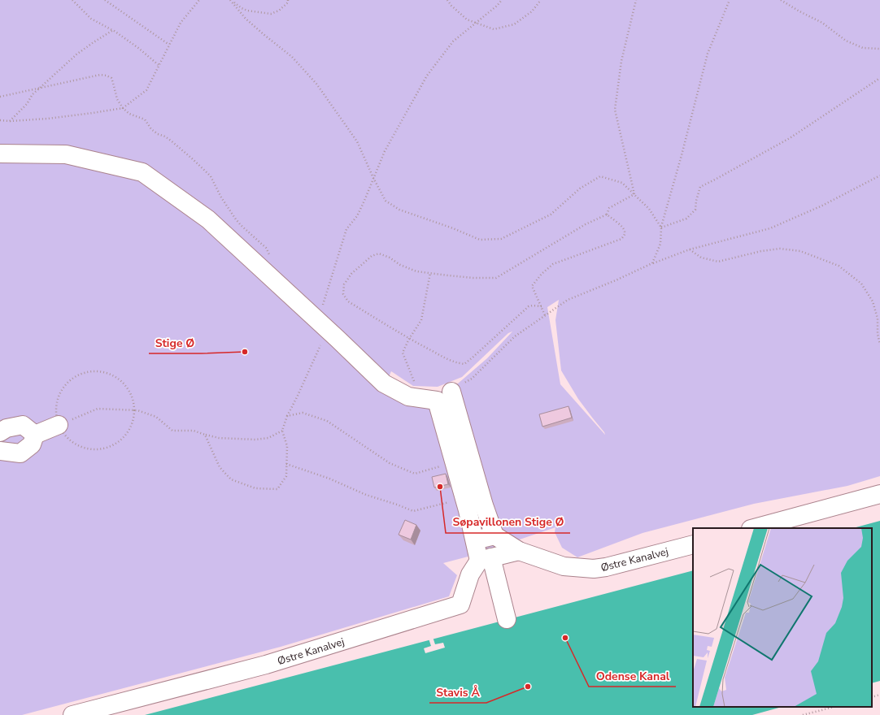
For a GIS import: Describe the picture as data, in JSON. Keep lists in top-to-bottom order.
{
  "streets": {
    "street": ["Østre Kanalvej"]
  },
  "places": [
    "Stige Ø",
    "Søpavillonen Stige Ø",
    "Odense Kanal",
    "Stavis Å"
  ]
}
